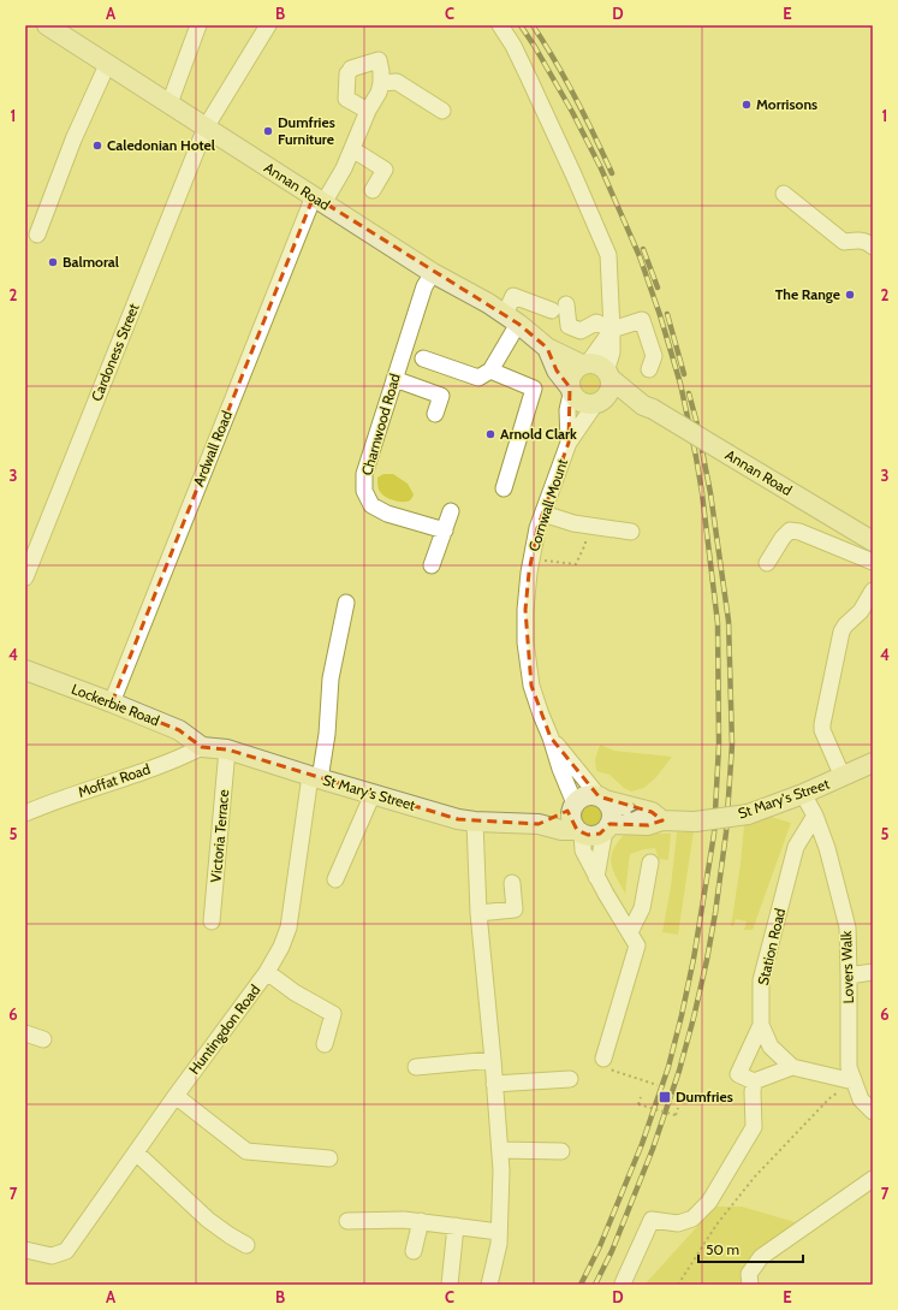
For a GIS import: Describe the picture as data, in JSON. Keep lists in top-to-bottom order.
{
  "streets": {
    "main road": ["Annan Road", "Lockerbie Road", "St Mary's Street"],
    "street": [
      "Cardoness Street",
      "Charnwood Road",
      "Ardwall Road",
      "Cornwall Mount",
      "Moffat Road",
      "Victoria Terrace",
      "Station Road",
      "Lovers Walk",
      "Huntingdon Road"
    ]
  },
  "crossings": [
    ["Annan Road", "Cardoness Street"],
    ["Annan Road", "Charnwood Road"],
    ["Annan Road", "Ardwall Road"],
    ["Annan Road", "Cornwall Mount"],
    ["Ardwall Road", "Lockerbie Road"],
    ["Cornwall Mount", "St Mary's Street"],
    ["Lockerbie Road", "Moffat Road"],
    ["Lockerbie Road", "St Mary's Street"],
    ["Moffat Road", "St Mary's Street"],
    ["St Mary's Street", "Victoria Terrace"],
    ["St Mary's Street", "Lovers Walk"],
    ["St Mary's Street", "Huntingdon Road"],
    ["Station Road", "Lovers Walk"]
  ],
  "places": {
    "other": [
      "Morrisons",
      "Dumfries Furniture",
      "Caledonian Hotel",
      "Balmoral",
      "The Range",
      "Arnold Clark"
    ],
    "transit": ["Dumfries"]
  },
  "scale_bar": "50 m",
  "grid": {
    "columns": [
      "A",
      "B",
      "C",
      "D",
      "E"
    ],
    "rows": [
      "1",
      "2",
      "3",
      "4",
      "5",
      "6",
      "7"
    ]
  }
}
